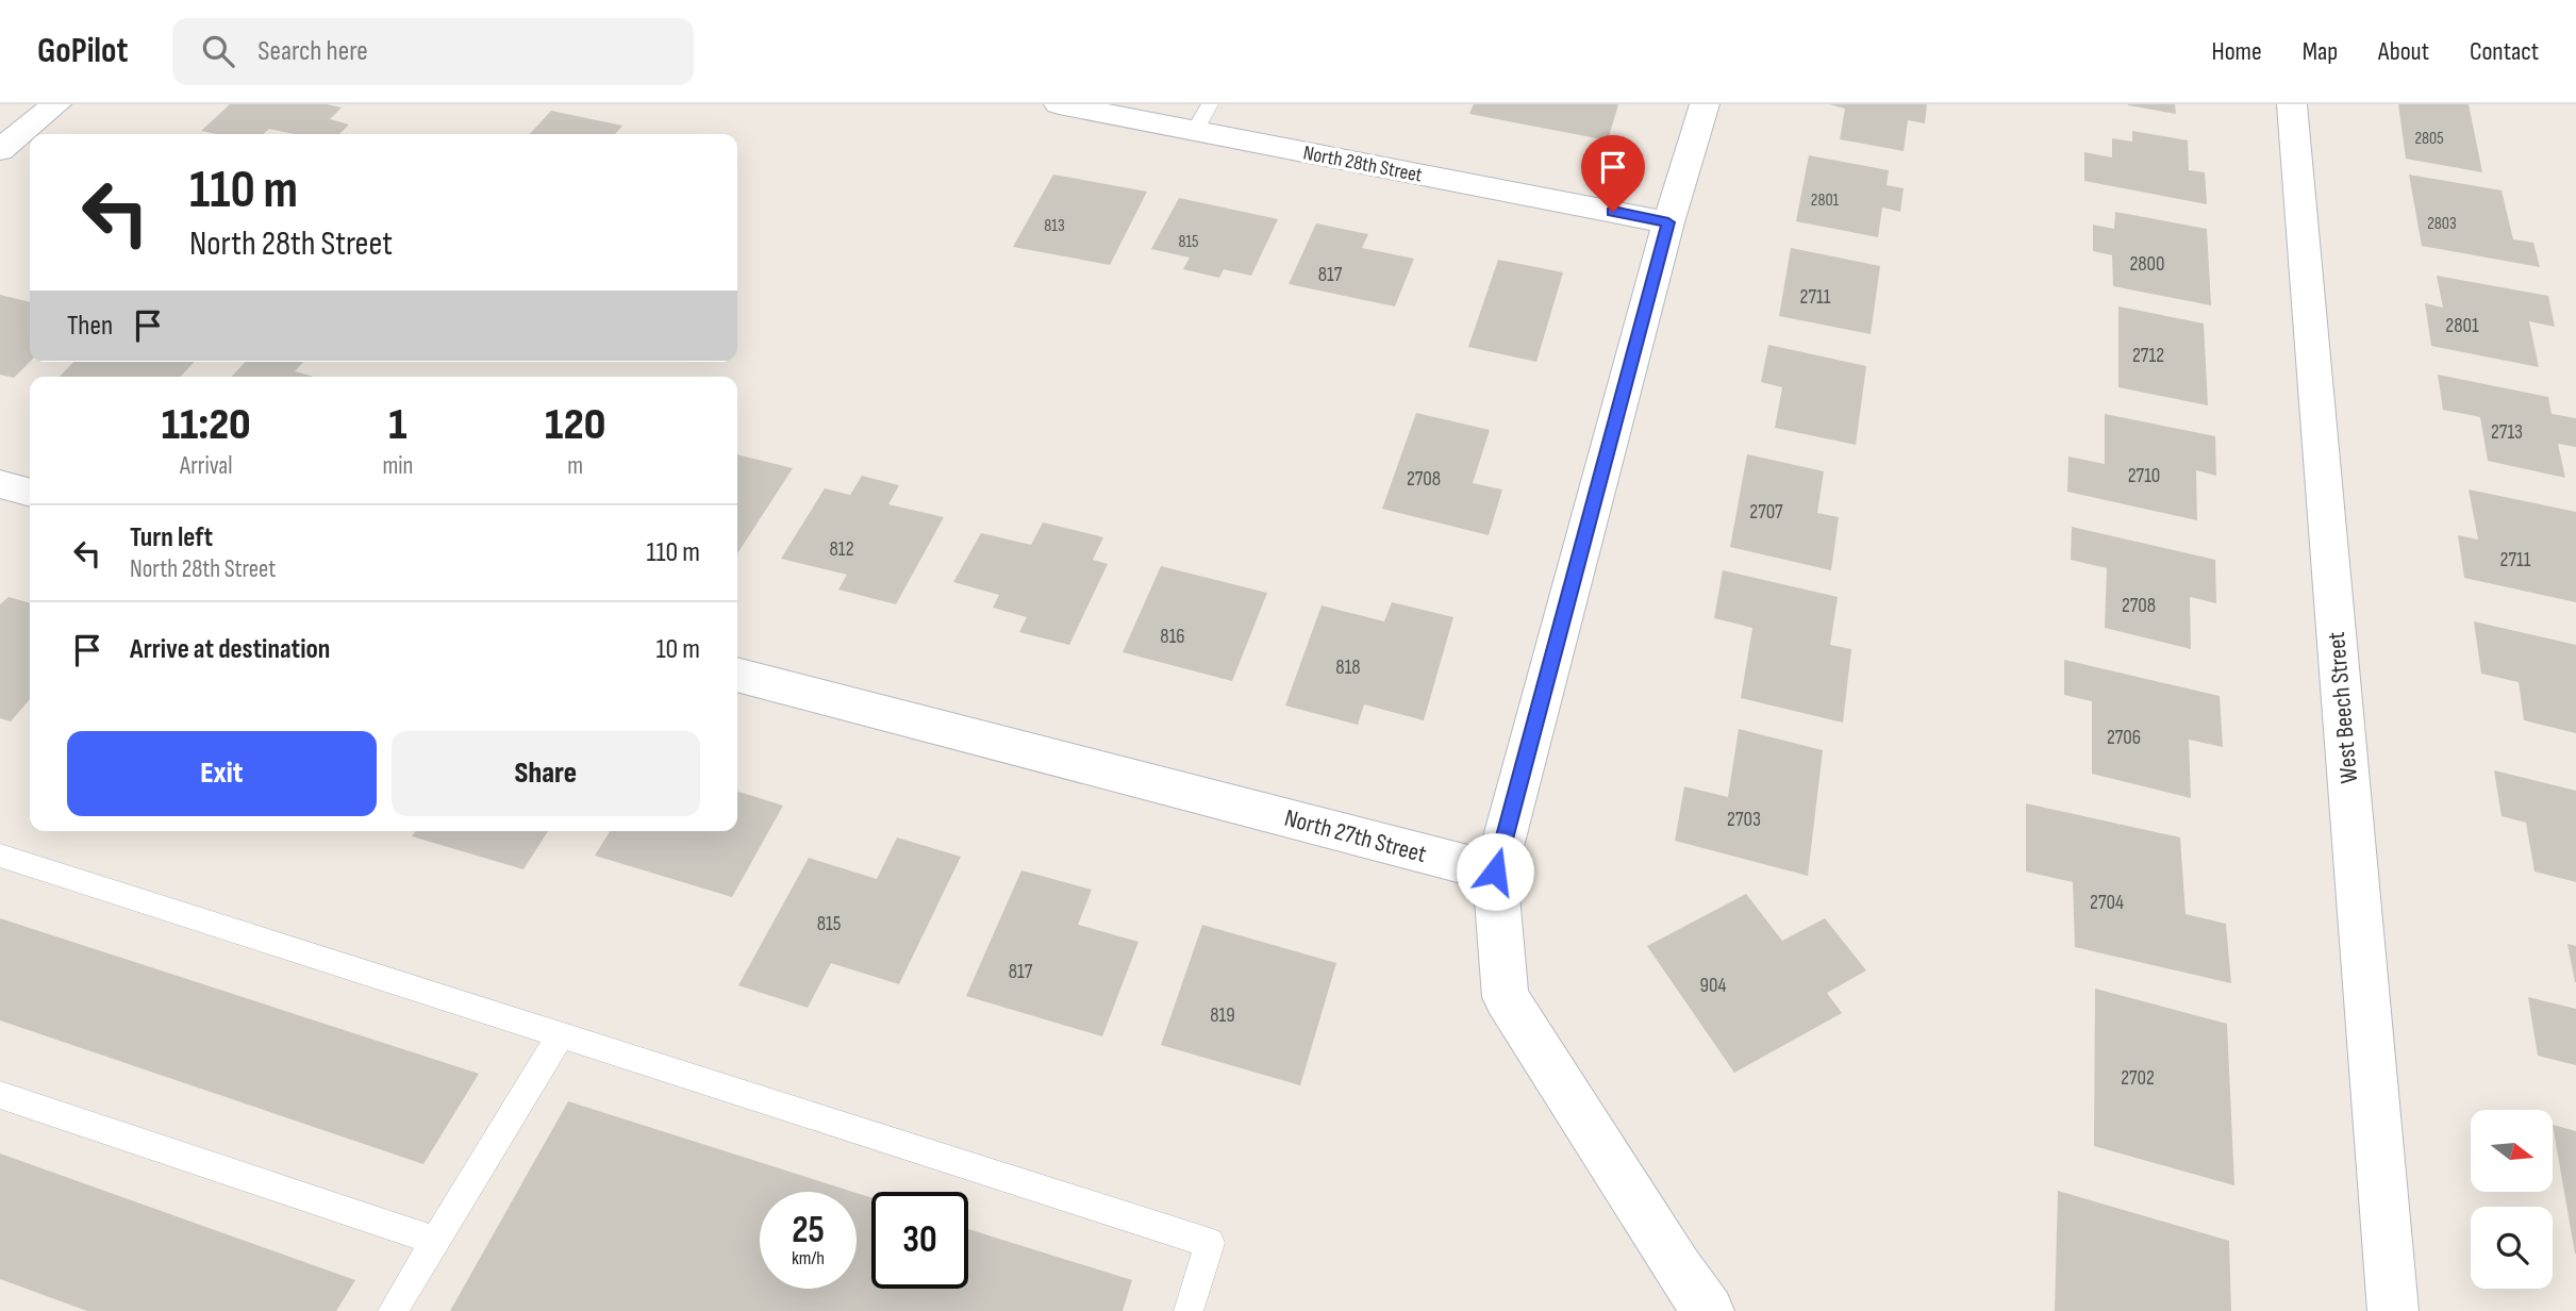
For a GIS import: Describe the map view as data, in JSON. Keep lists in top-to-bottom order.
{
  "streets": {
    "street": ["North 28th Street", "West Beech Street", "North 27th Street"]
  },
  "house_numbers": [
    "2805",
    "2801",
    "2803",
    "813",
    "815",
    "2800",
    "817",
    "2711",
    "2801",
    "2712",
    "2713",
    "2710",
    "2708",
    "2707",
    "812",
    "2711",
    "2708",
    "816",
    "818",
    "2706",
    "2703",
    "2704",
    "815",
    "817",
    "904",
    "819",
    "2702"
  ],
  "north": "right",
  "page": {
    "header": "GoPilot",
    "search": "Search here",
    "nav": [
      "Home",
      "Map",
      "About",
      "Contact"
    ],
    "turn": ["110 m", "North 28th Street"],
    "then": "Then",
    "eta": [
      "11:20",
      "Arrival",
      "1",
      "min",
      "120",
      "m"
    ],
    "list": [
      {
        "name": "Turn left",
        "note": "North 28th Street",
        "value": "110 m"
      },
      {
        "name": "Arrive at destination",
        "value": "10 m"
      }
    ],
    "buttons": ["Exit", "Share"],
    "speed": "25 km/h",
    "limit": "30"
  }
}
